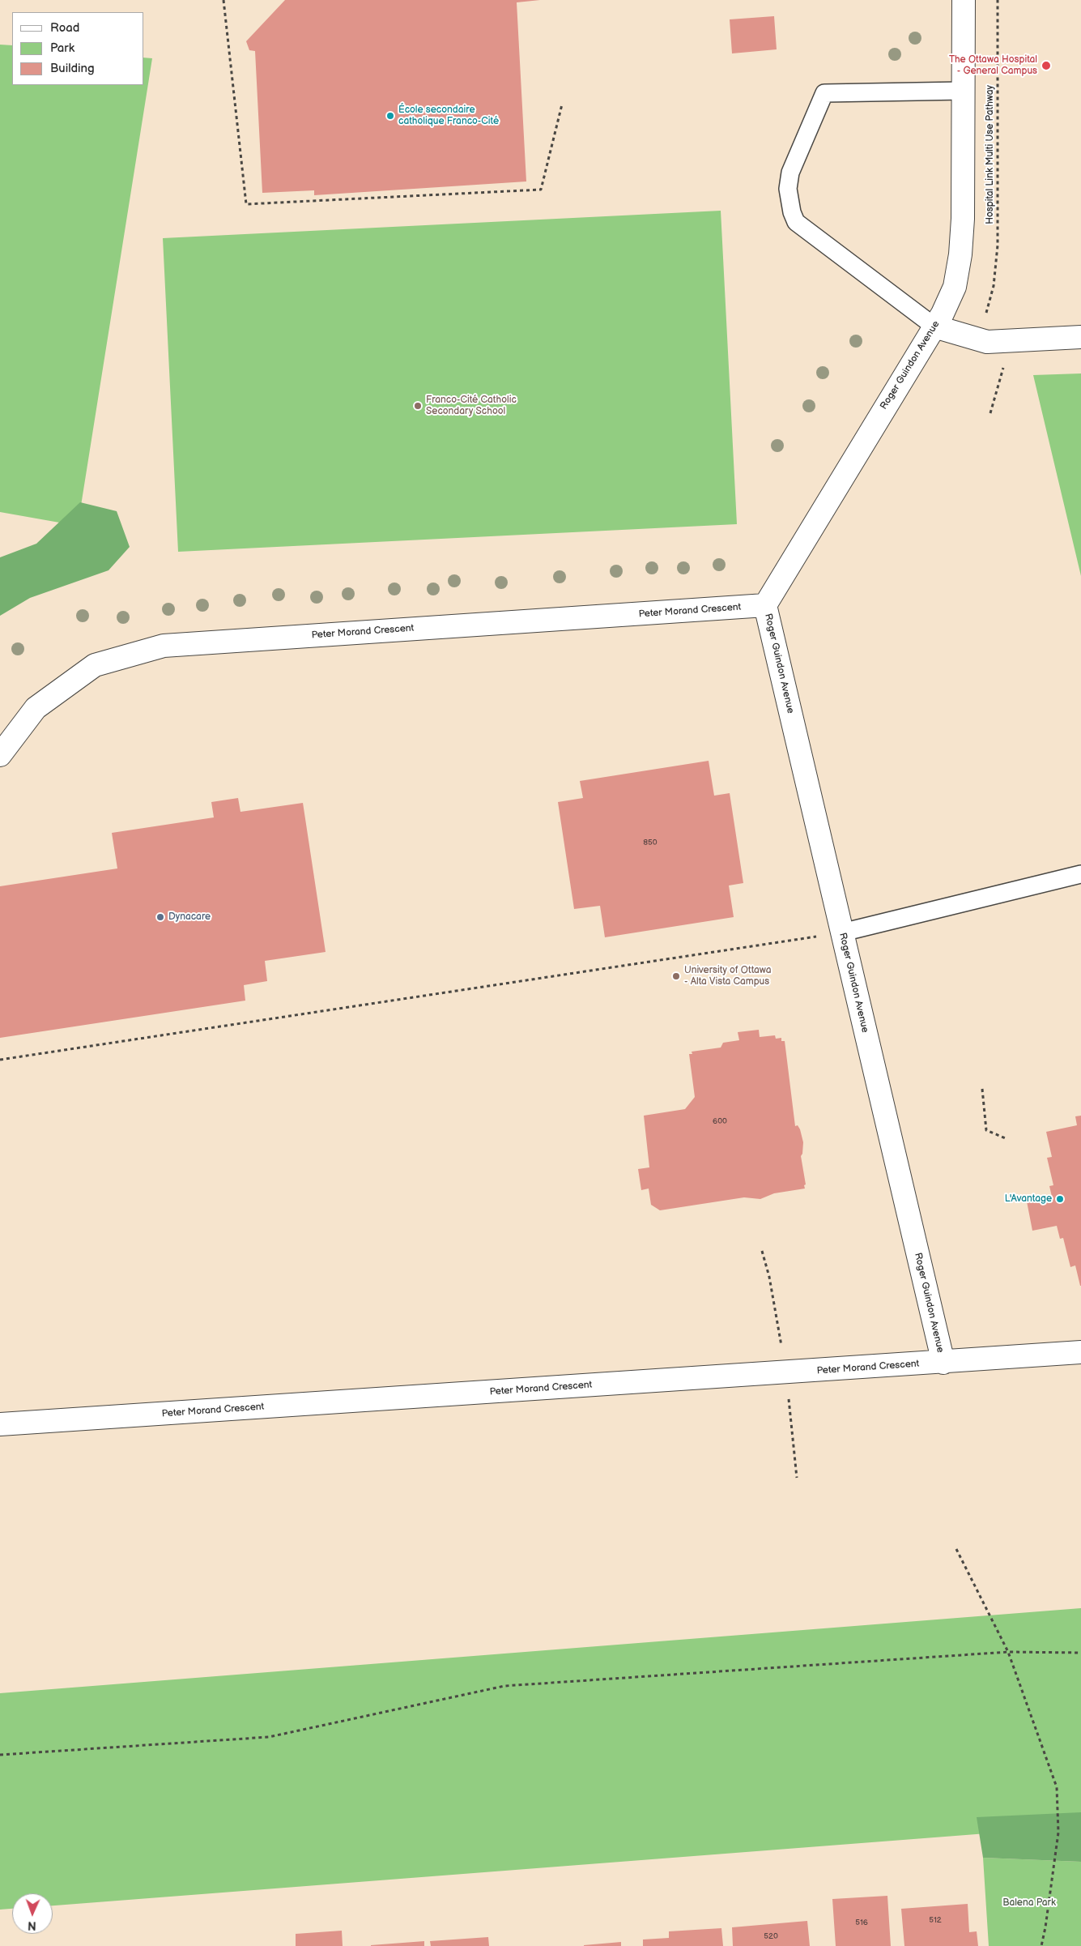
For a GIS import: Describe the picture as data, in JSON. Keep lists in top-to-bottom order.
{
  "streets": {
    "street": ["Roger Guindon Avenue", "Peter Morand Crescent"],
    "path": ["Hospital Link Multi Use Pathway"]
  },
  "crossings": [
    ["Roger Guindon Avenue", "Peter Morand Crescent"]
  ],
  "parks": ["Balena Park"],
  "places": [
    "The Ottawa Hospital - General Campus",
    "École secondaire catholique Franco-Cité",
    "Franco-Cité Catholic Secondary School",
    "Dynacare",
    "University of Ottawa - Alta Vista Campus",
    "L'Avantage"
  ],
  "house_numbers": [
    "850",
    "600",
    "512",
    "516",
    "520"
  ],
  "legend": ["Road", "Park", "Building"],
  "north": "bottom"
}
